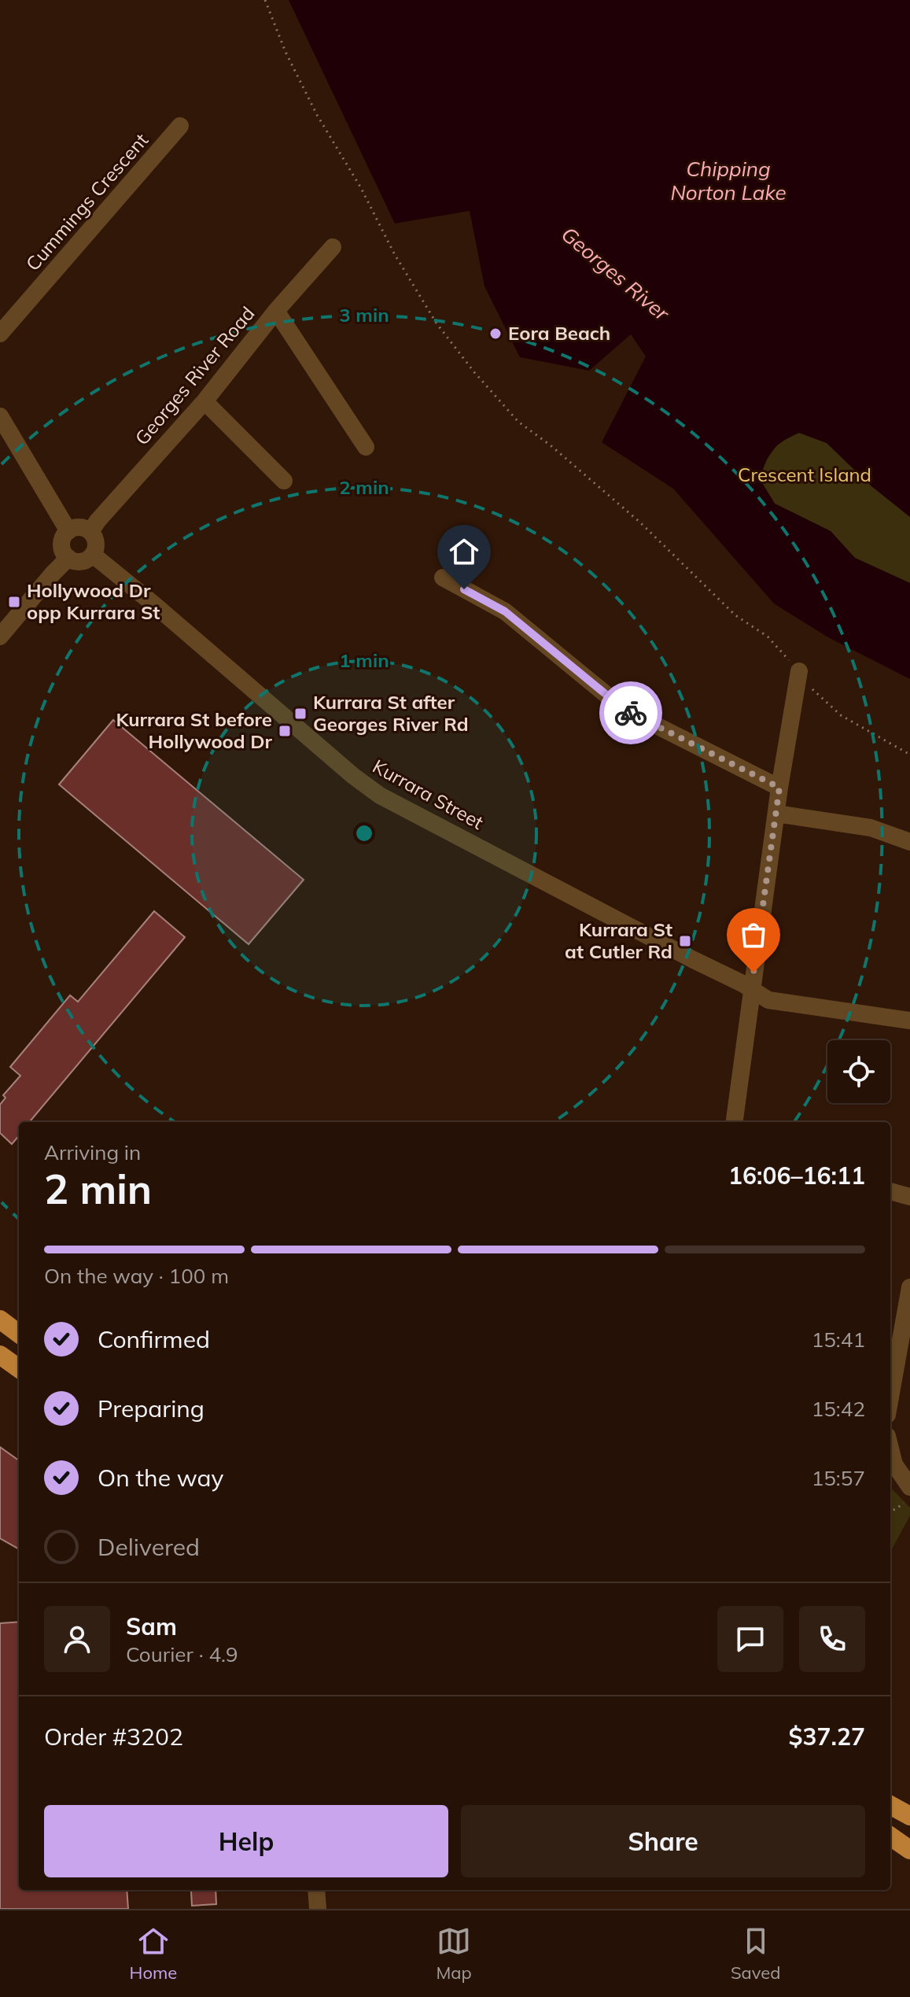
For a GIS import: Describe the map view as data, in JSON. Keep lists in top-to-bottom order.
{
  "streets": {
    "street": ["Cummings Crescent", "Georges River Road", "Kurrara Street"]
  },
  "crossings": [
    ["Georges River Road", "Kurrara Street"]
  ],
  "water": ["Chipping Norton Lake", "Georges River"],
  "parks": ["Crescent Island"],
  "places": {
    "other": ["Eora Beach"],
    "transit": [
      "Hollywood Dr opp Kurrara St",
      "Kurrara St after Georges River Rd",
      "Kurrara St before Hollywood Dr",
      "Kurrara St at Cutler Rd"
    ]
  },
  "page": {
    "heading": ["2 min", "Arriving in", "16:06–16:11"],
    "panel": [
      "Sam",
      "Courier · 4.9",
      "Order #3202",
      "$37.27"
    ],
    "bar": "On the way · 100 m",
    "list": [
      ["Confirmed", "15:41"],
      ["Preparing", "15:42"],
      ["On the way", "15:57"],
      "Delivered"
    ],
    "buttons": ["Help", "Share"],
    "tabs": ["Home", "Map", "Saved"]
  },
  "rings": ["3 min", "2 min", "1 min"]
}
